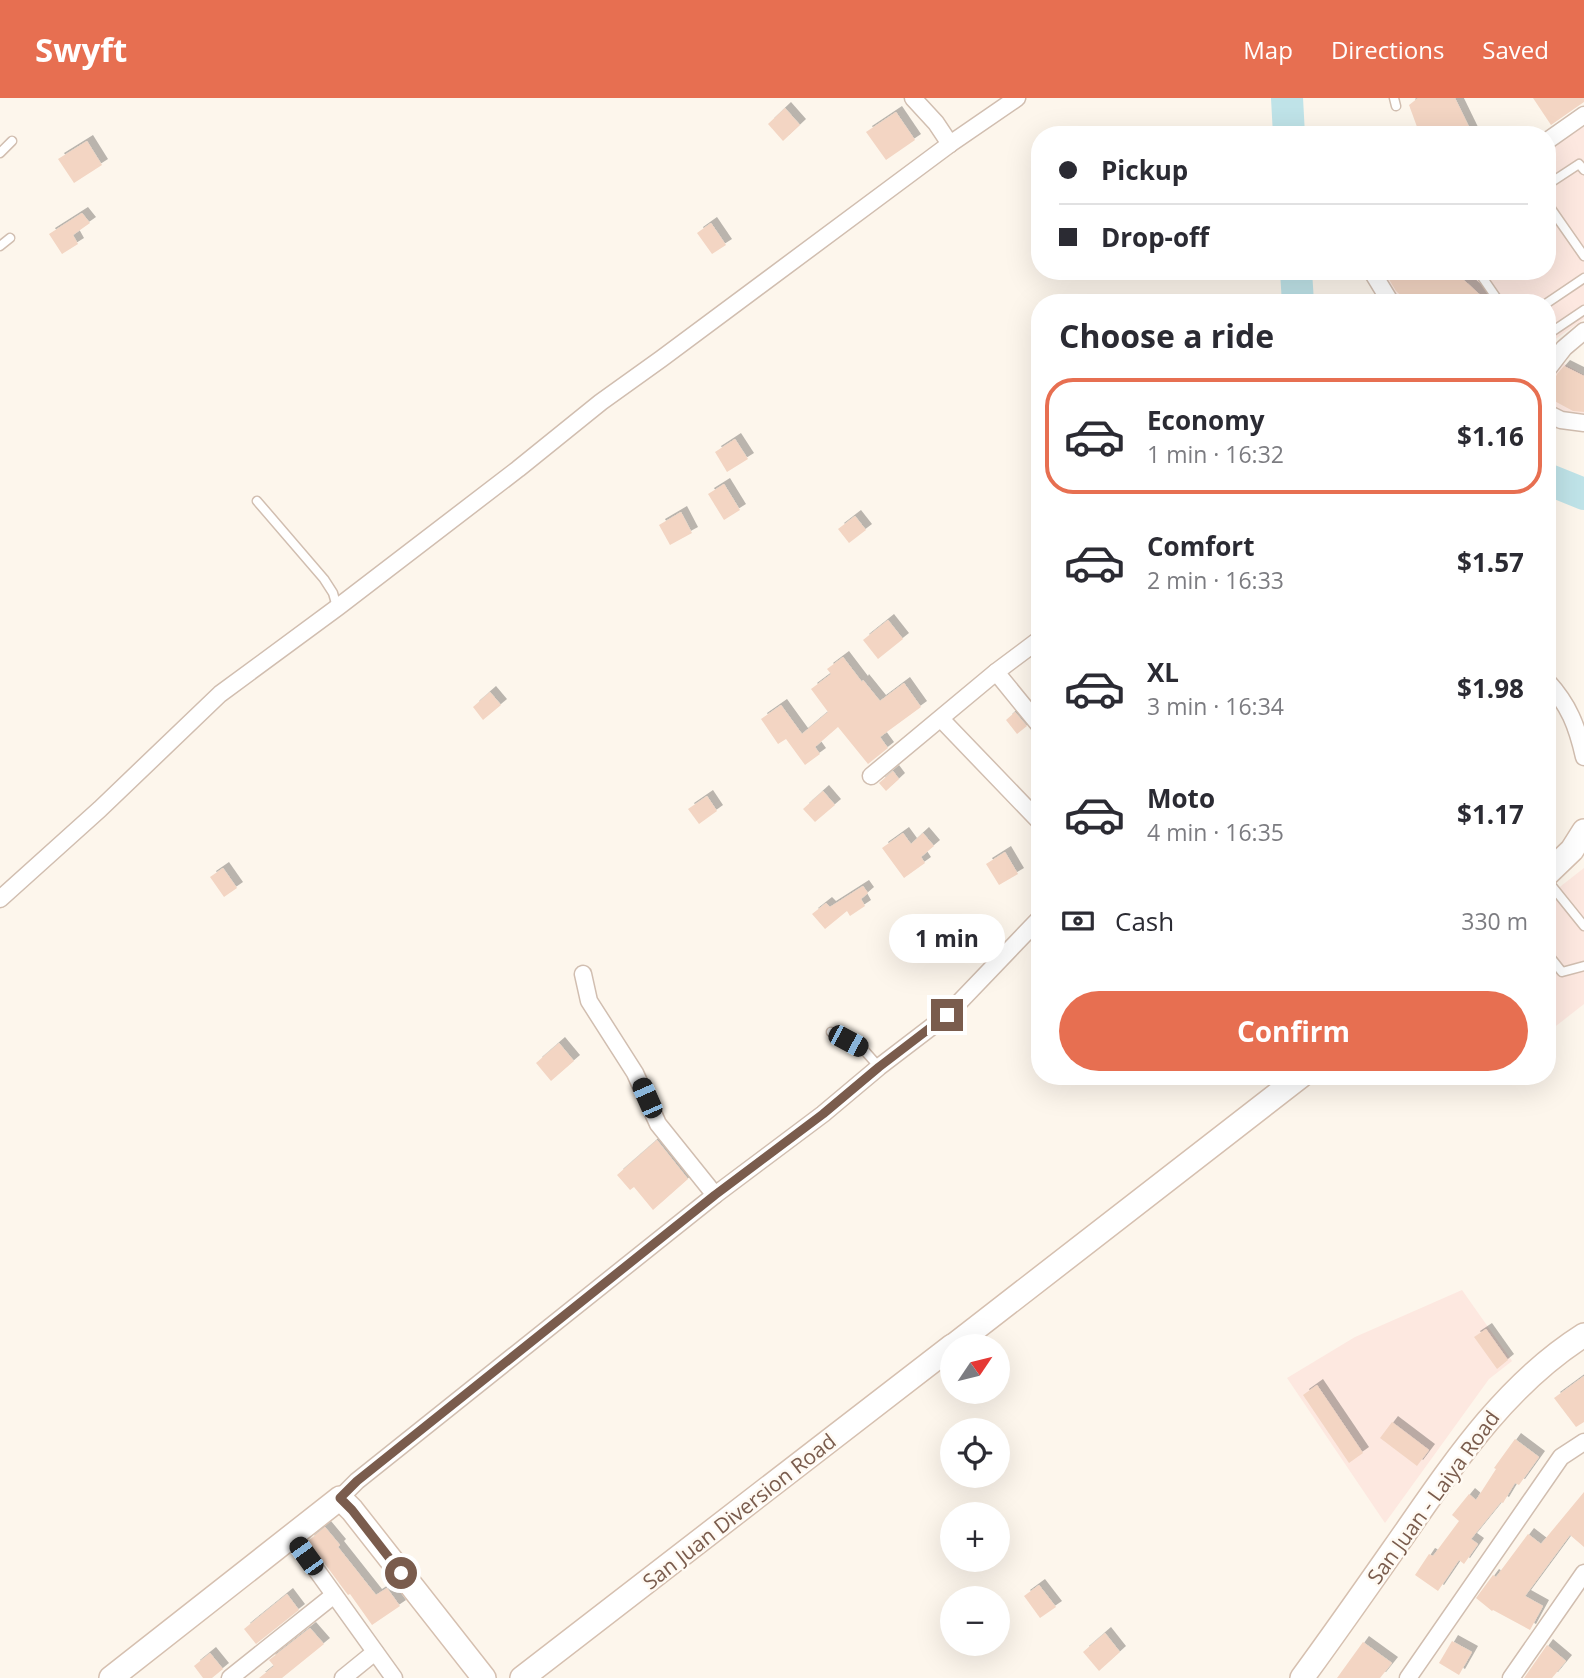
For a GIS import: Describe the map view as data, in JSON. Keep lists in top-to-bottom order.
{
  "streets": {
    "street": ["San Juan - Laiya Road", "San Juan Diversion Road"]
  },
  "north": "top right",
  "page": {
    "header": "Swyft",
    "nav": ["Map", "Directions", "Saved"],
    "banner": ["Pickup", "Drop-off"],
    "heading": "Choose a ride",
    "list": [
      {
        "name": "Economy",
        "note": "1 min · 16:32",
        "value": "$1.16"
      },
      {
        "name": "Comfort",
        "note": "2 min · 16:33",
        "value": "$1.57"
      },
      {
        "name": "XL",
        "note": "3 min · 16:34",
        "value": "$1.98"
      },
      {
        "name": "Moto",
        "note": "4 min · 16:35",
        "value": "$1.17"
      }
    ],
    "pay": ["Cash", "330 m"],
    "bubble": "1 min",
    "buttons": "Confirm",
    "map_buttons": ["+", "−"]
  }
}
